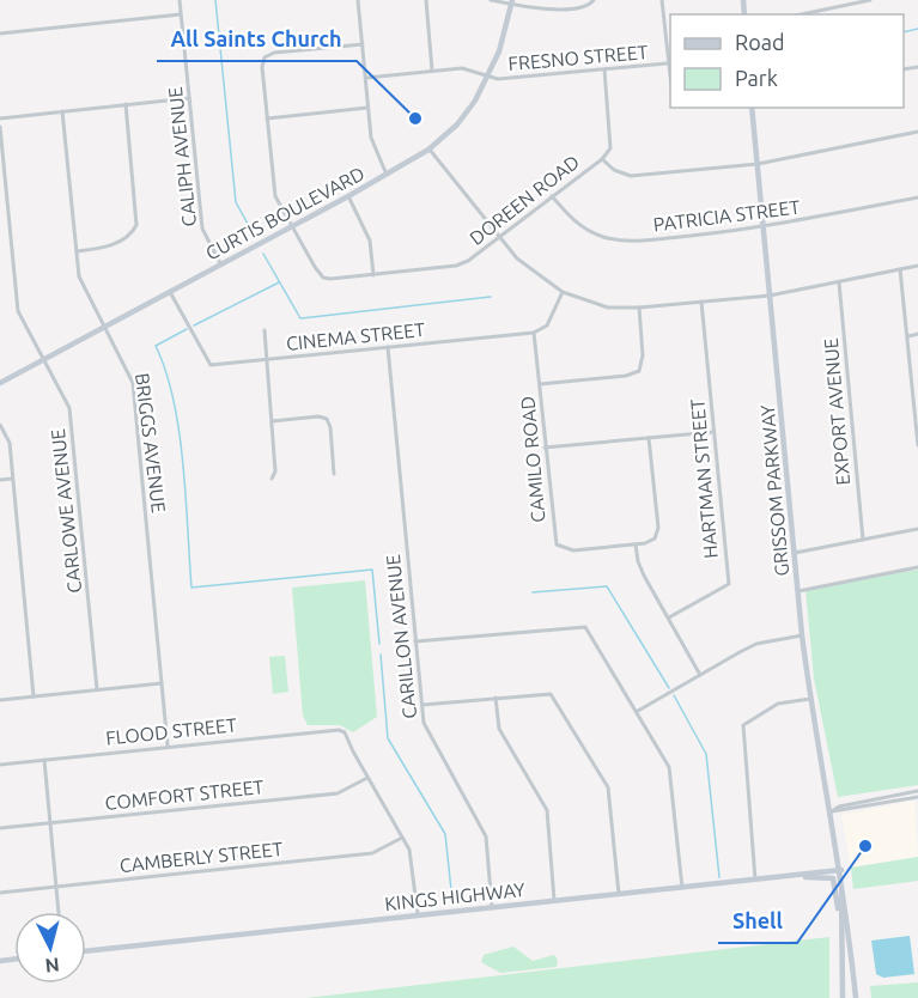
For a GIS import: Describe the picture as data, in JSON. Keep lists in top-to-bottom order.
{
  "streets": {
    "street": [
      "FRESNO STREET",
      "CALIPH AVENUE",
      "DOREEN ROAD",
      "CURTIS BOULEVARD",
      "PATRICIA STREET",
      "CINEMA STREET",
      "EXPORT AVENUE",
      "BRIGGS AVENUE",
      "CAMILO ROAD",
      "HARTMAN STREET",
      "GRISSOM PARKWAY",
      "CARLOWE AVENUE",
      "CARILLON AVENUE",
      "FLOOD STREET",
      "COMFORT STREET",
      "CAMBERLY STREET",
      "KINGS HIGHWAY"
    ]
  },
  "crossings": [
    ["FRESNO STREET", "DOREEN ROAD"],
    ["FRESNO STREET", "CURTIS BOULEVARD"],
    ["CALIPH AVENUE", "CURTIS BOULEVARD"],
    ["DOREEN ROAD", "CURTIS BOULEVARD"],
    ["DOREEN ROAD", "PATRICIA STREET"],
    ["CURTIS BOULEVARD", "CINEMA STREET"],
    ["CURTIS BOULEVARD", "BRIGGS AVENUE"],
    ["CURTIS BOULEVARD", "CARLOWE AVENUE"],
    ["PATRICIA STREET", "GRISSOM PARKWAY"],
    ["CINEMA STREET", "CAMILO ROAD"],
    ["CINEMA STREET", "CARILLON AVENUE"],
    ["BRIGGS AVENUE", "FLOOD STREET"],
    ["GRISSOM PARKWAY", "KINGS HIGHWAY"],
    ["CARILLON AVENUE", "KINGS HIGHWAY"],
    ["FLOOD STREET", "COMFORT STREET"]
  ],
  "places": ["All Saints Church", "Shell"],
  "legend": ["Road", "Park"],
  "north": "bottom"
}
